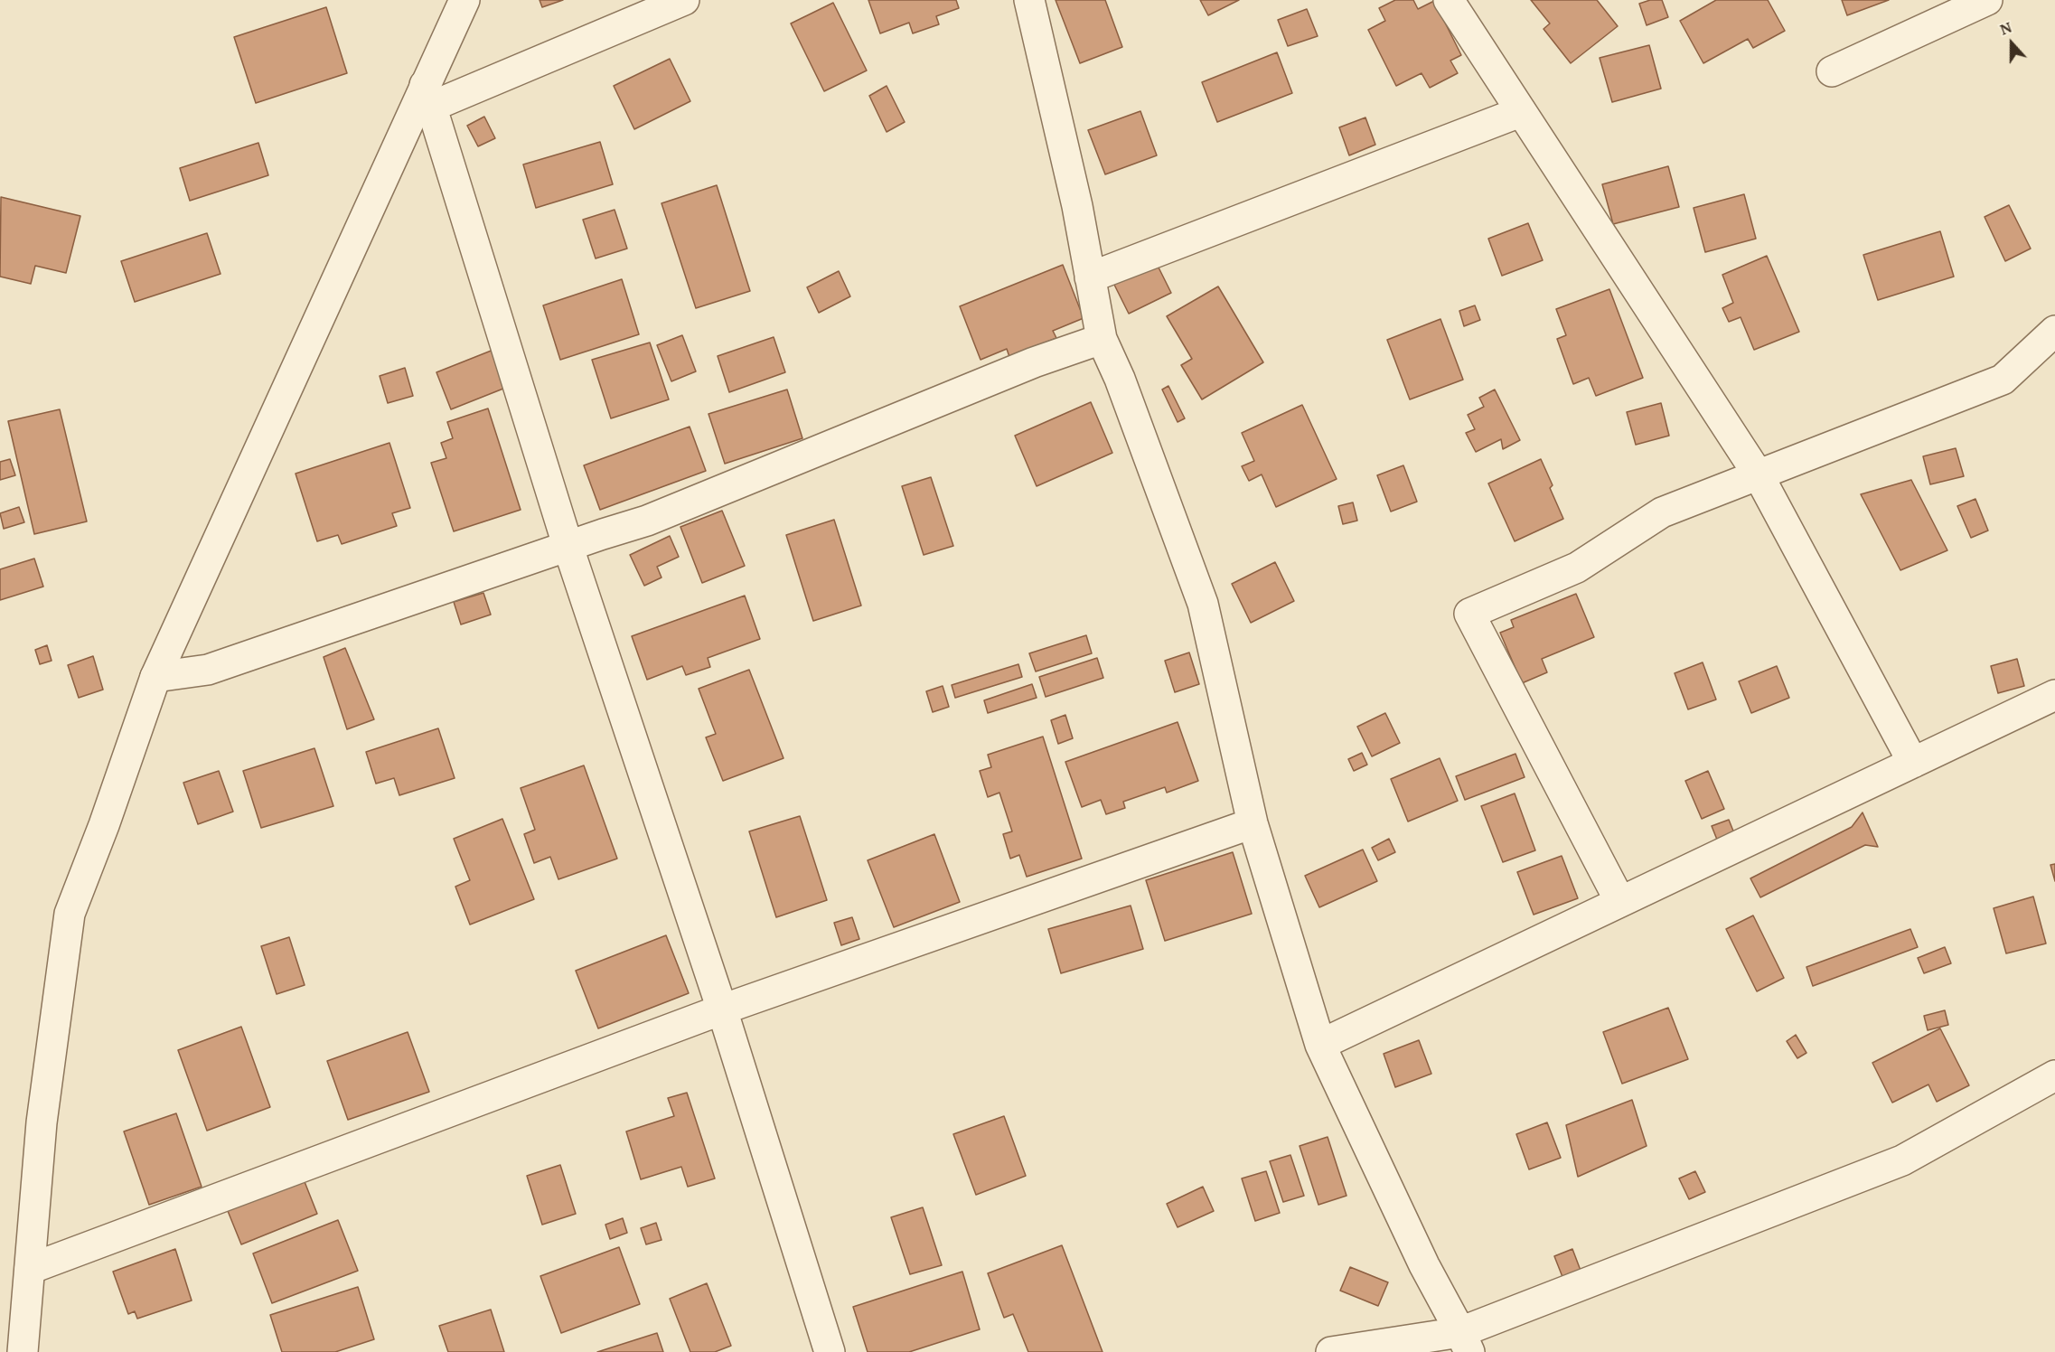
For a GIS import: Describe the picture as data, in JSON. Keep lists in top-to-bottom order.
{
  "north": "top"
}
